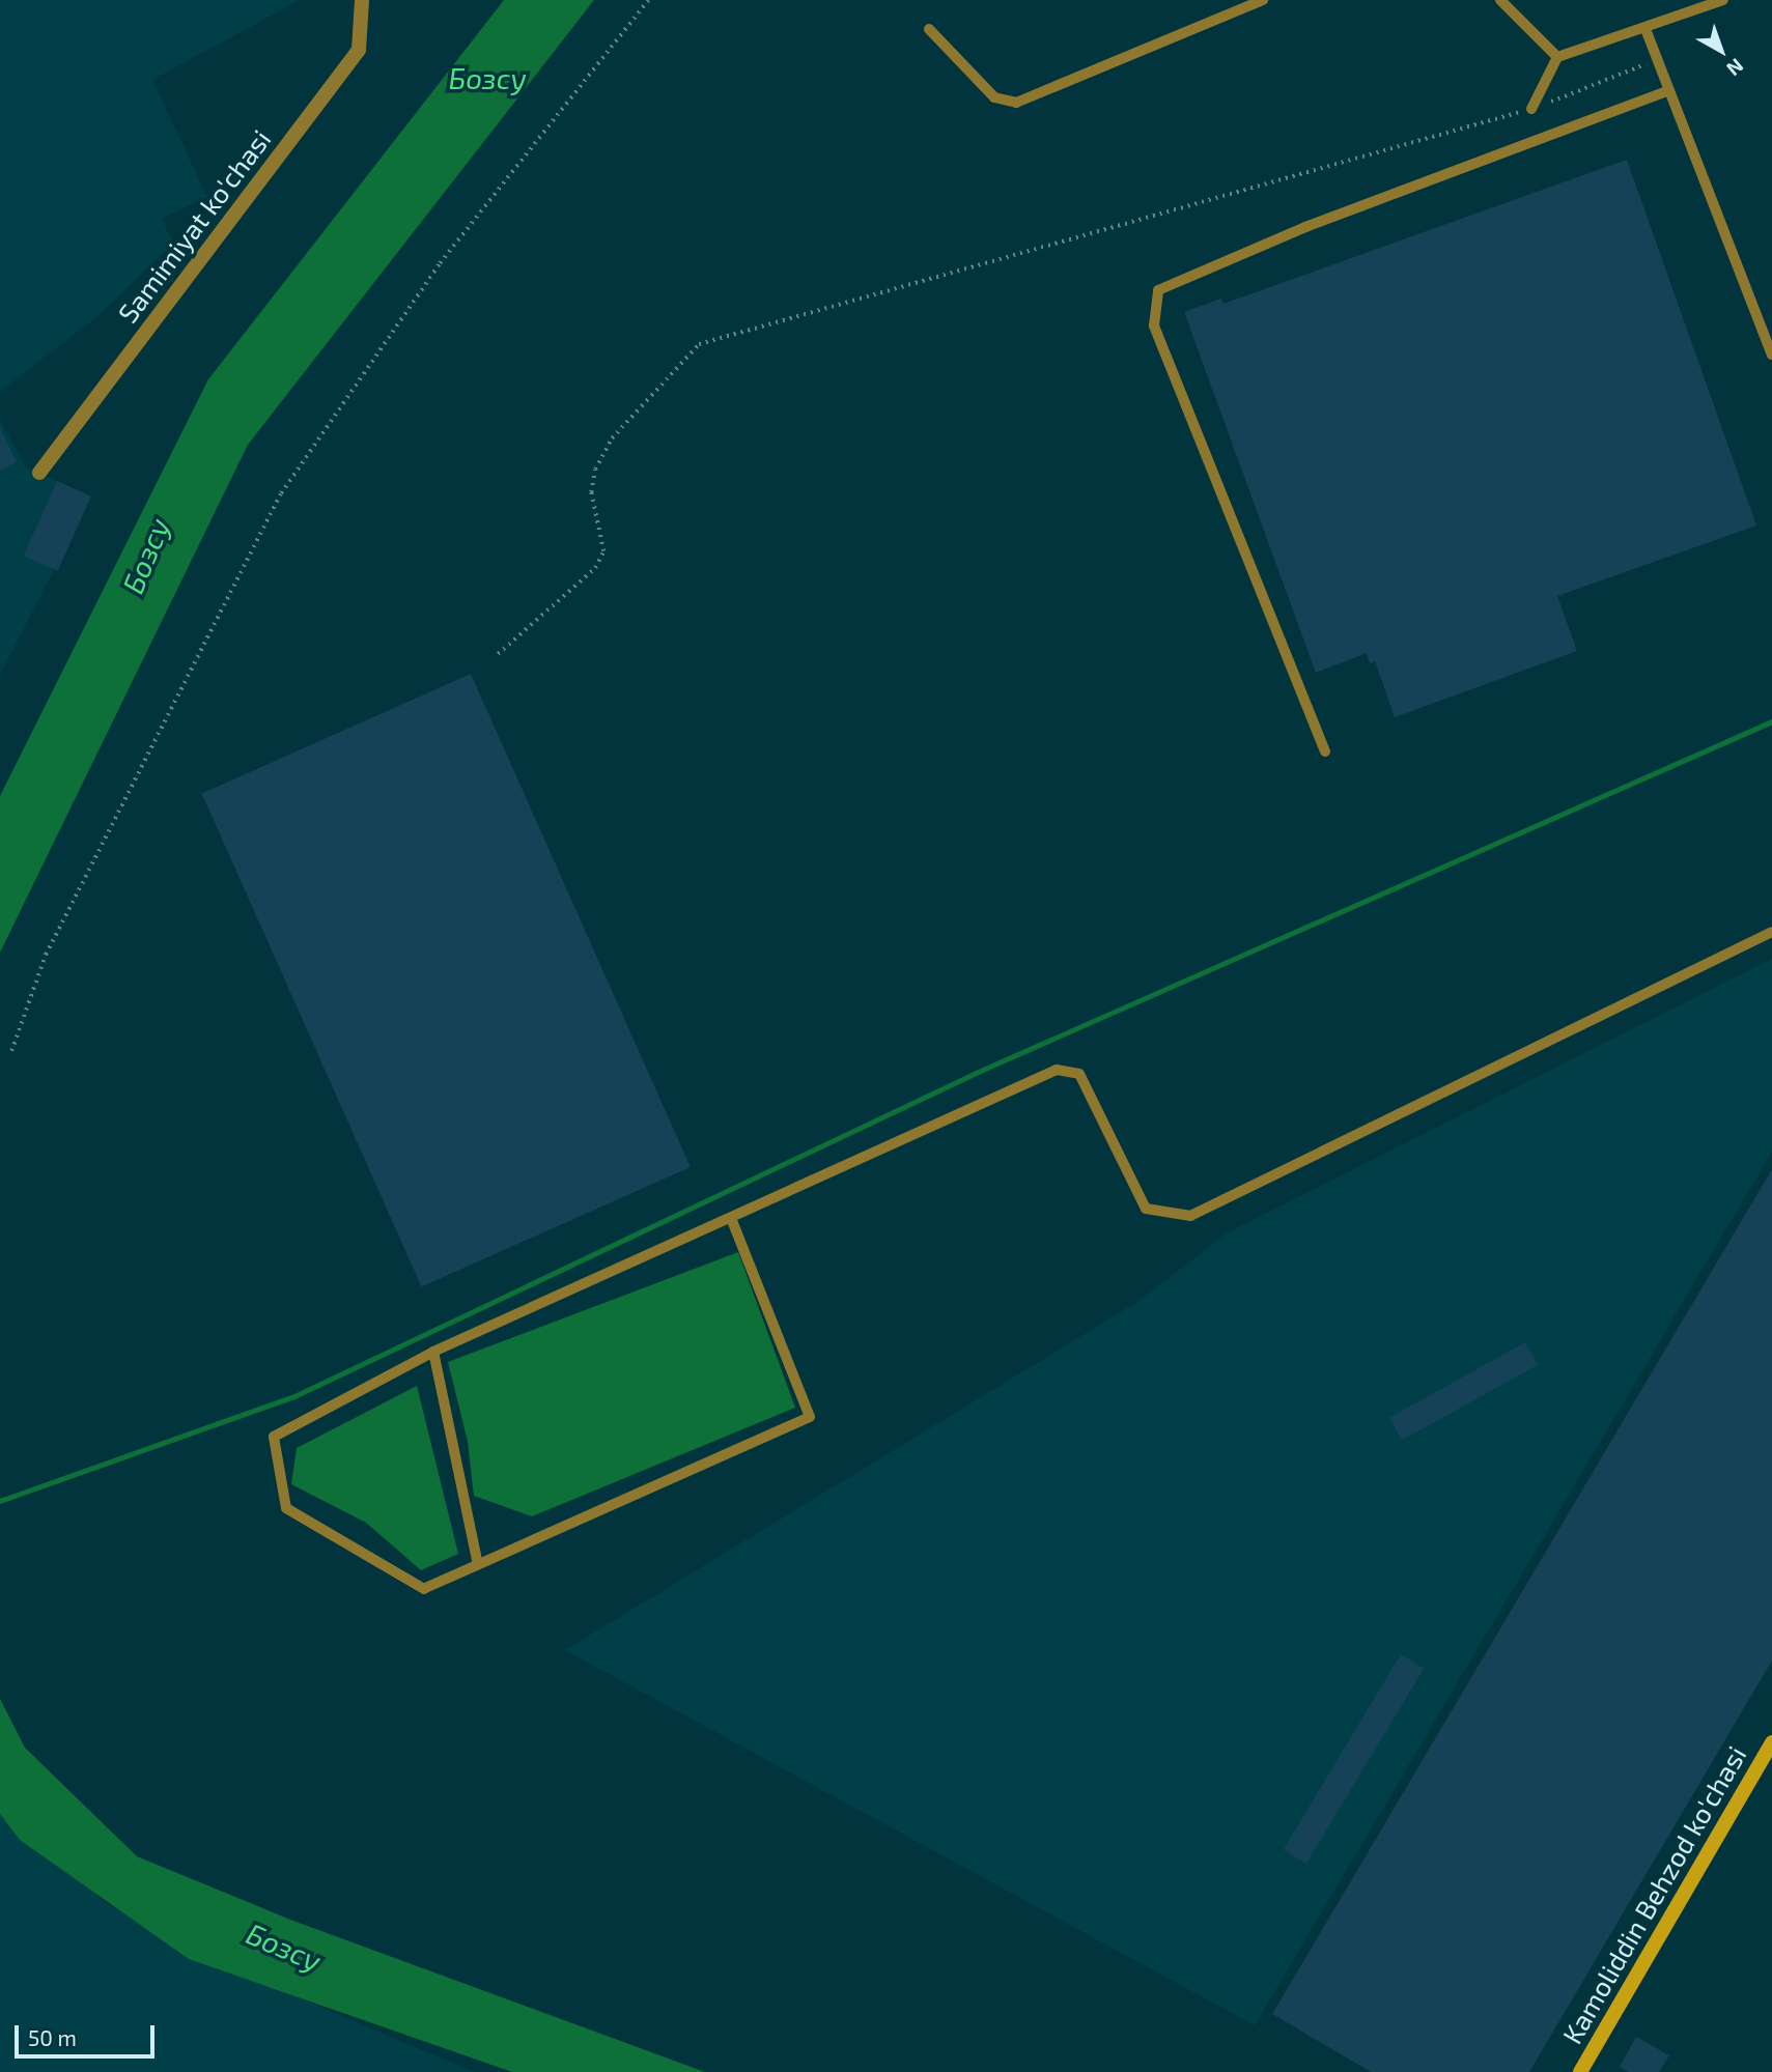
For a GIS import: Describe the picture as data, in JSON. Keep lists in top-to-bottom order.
{
  "streets": {
    "main road": ["Kamoliddin Behzod ko'chasi"],
    "street": ["Samimiyat ko'chasi"]
  },
  "water": ["Бозсу"],
  "scale_bar": "50 m",
  "north": "bottom right"
}
